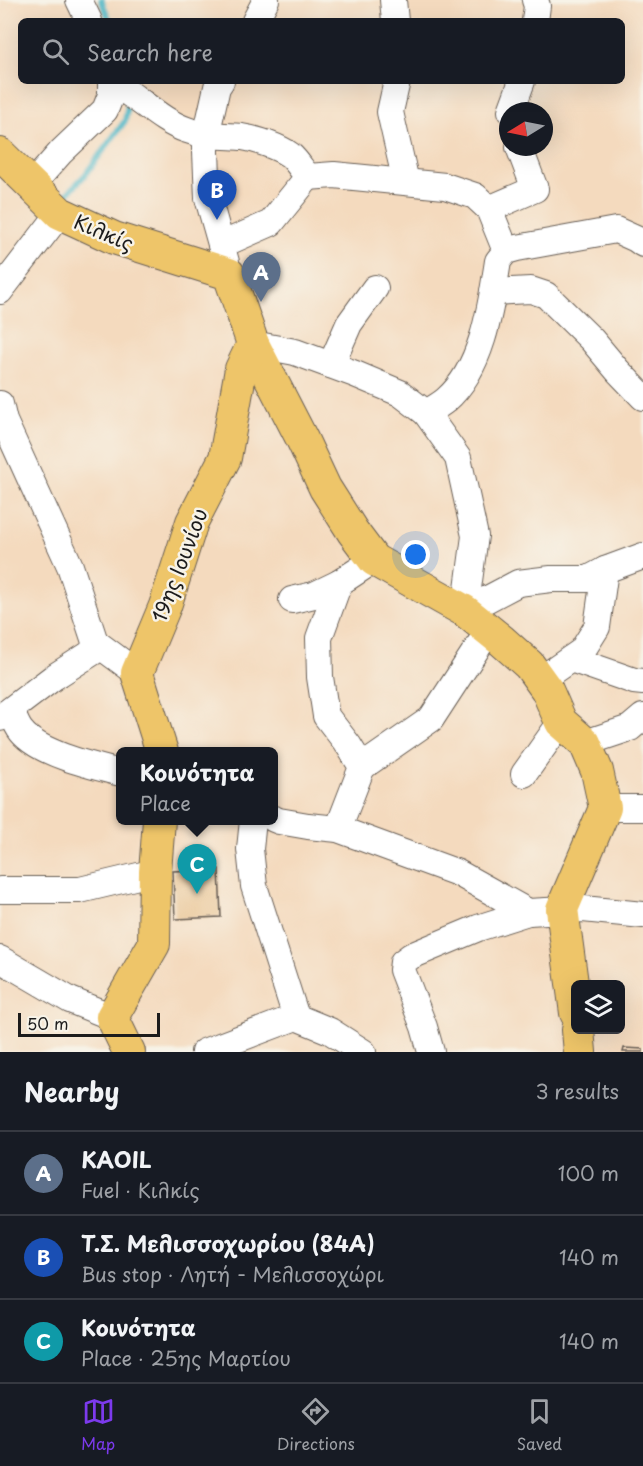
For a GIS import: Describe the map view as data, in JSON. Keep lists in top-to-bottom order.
{
  "streets": {
    "main road": ["Κιλκίς", "19ης Ιουνίου"]
  },
  "scale_bar": "50 m",
  "north": "left",
  "page": {
    "search": "Search here",
    "pins": ["B", "A", "C"],
    "popup": ["Κοινότητα", "Place"],
    "scale": "50 m",
    "heading": ["Nearby", "3 results"],
    "list": [
      {
        "mark": "A",
        "name": "KAOIL",
        "note": "Fuel · Κιλκίς",
        "value": "100 m"
      },
      {
        "mark": "B",
        "name": "Τ.Σ. Μελισσοχωρίου (84Α)",
        "note": "Bus stop · Λητή - Μελισσοχώρι",
        "value": "140 m"
      },
      {
        "mark": "C",
        "name": "Κοινότητα",
        "note": "Place · 25ης Μαρτίου",
        "value": "140 m"
      }
    ],
    "nav": ["Map", "Directions", "Saved"]
  }
}
